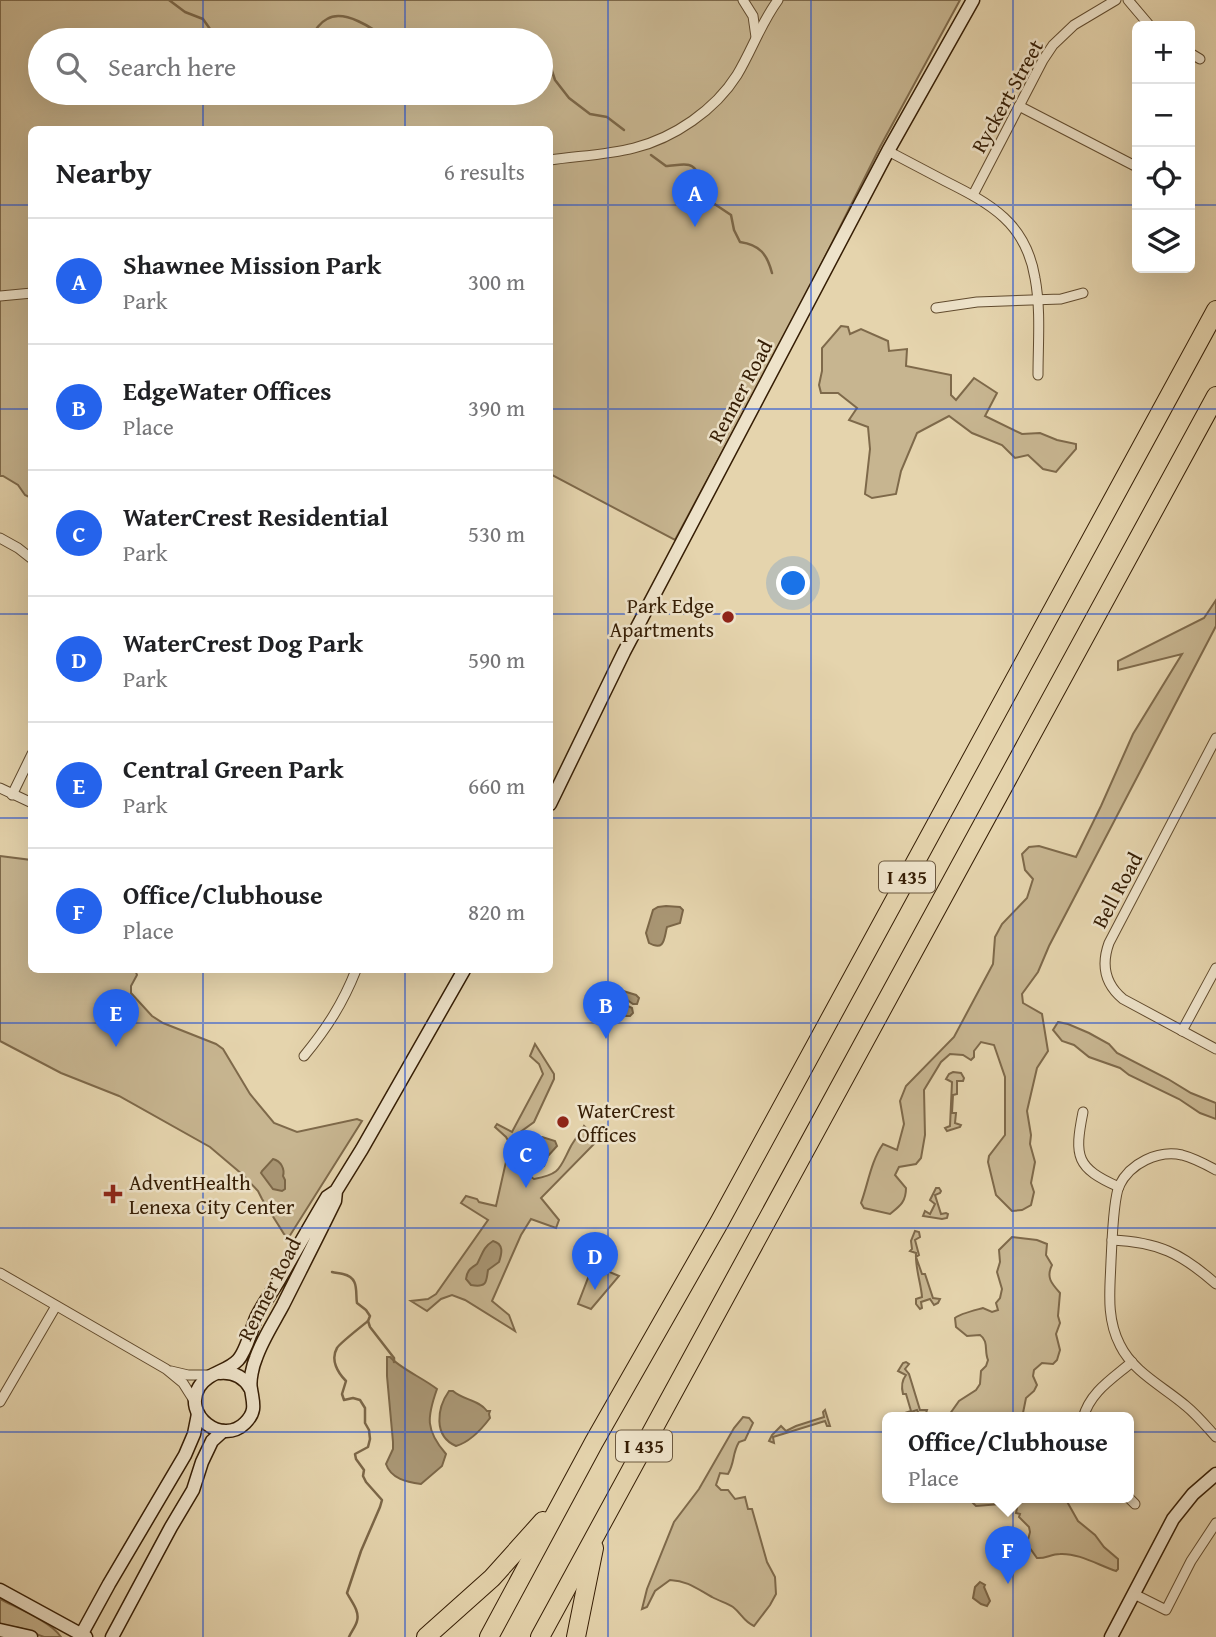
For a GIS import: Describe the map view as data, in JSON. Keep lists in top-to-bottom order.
{
  "streets": {
    "highway": ["I 435"],
    "main road": ["Renner Road"],
    "street": ["Ryckert Street", "Bell Road"]
  },
  "places": {
    "other": ["Park Edge Apartments", "WaterCrest Offices"],
    "health": ["AdventHealth Lenexa City Center"]
  },
  "page": {
    "map_buttons": ["+", "−"],
    "search": "Search here",
    "heading": ["Nearby", "6 results"],
    "pins": [
      "A",
      "B",
      "E",
      "C",
      "D",
      "F"
    ],
    "list": [
      {
        "mark": "A",
        "name": "Shawnee Mission Park",
        "note": "Park",
        "value": "300 m"
      },
      {
        "mark": "B",
        "name": "EdgeWater Offices",
        "note": "Place",
        "value": "390 m"
      },
      {
        "mark": "C",
        "name": "WaterCrest Residential",
        "note": "Park",
        "value": "530 m"
      },
      {
        "mark": "D",
        "name": "WaterCrest Dog Park",
        "note": "Park",
        "value": "590 m"
      },
      {
        "mark": "E",
        "name": "Central Green Park",
        "note": "Park",
        "value": "660 m"
      },
      {
        "mark": "F",
        "name": "Office/Clubhouse",
        "note": "Place",
        "value": "820 m"
      }
    ],
    "popup": ["Office/Clubhouse", "Place"]
  }
}
